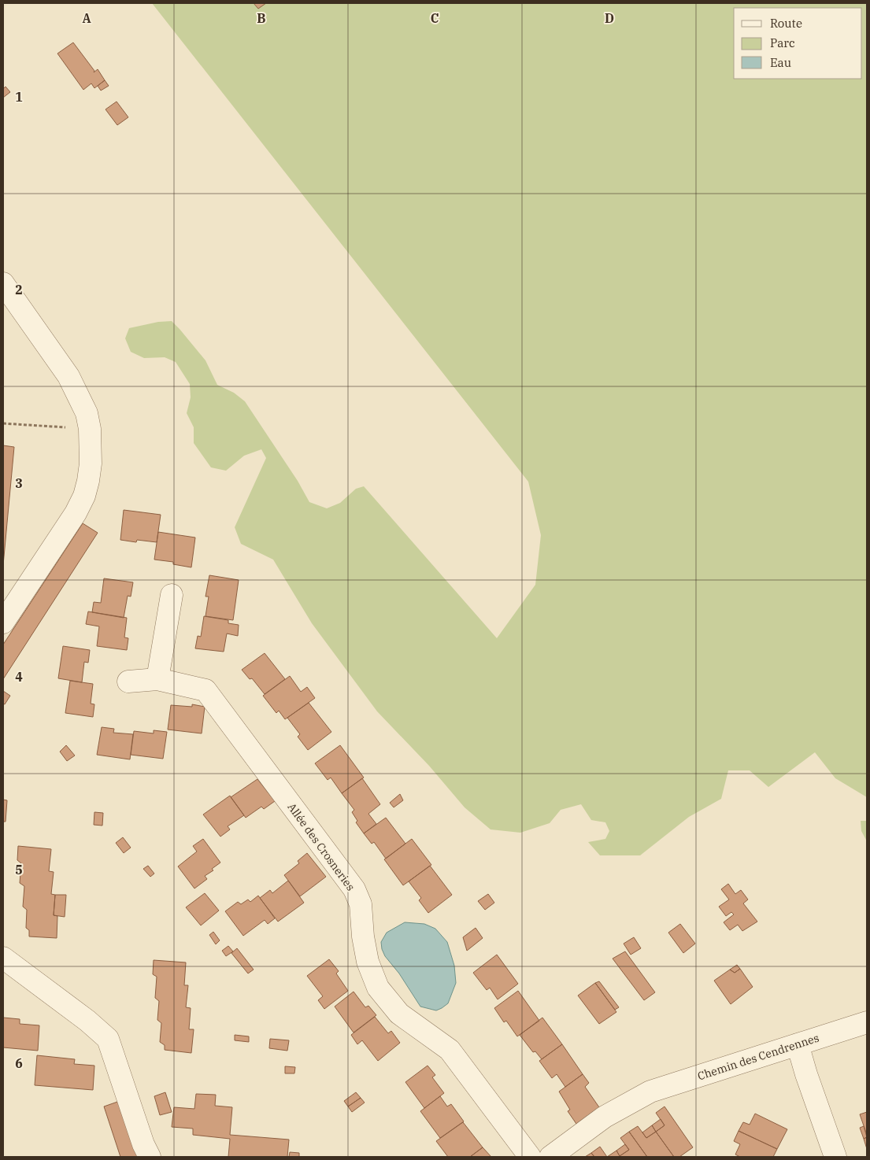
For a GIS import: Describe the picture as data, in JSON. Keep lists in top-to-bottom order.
{
  "streets": {
    "street": ["Allée des Crosneries", "Chemin des Cendrennes"]
  },
  "legend": ["Route", "Parc", "Eau"],
  "grid": {
    "columns": [
      "A",
      "B",
      "C",
      "D"
    ],
    "rows": [
      "1",
      "2",
      "3",
      "4",
      "5",
      "6"
    ]
  }
}
